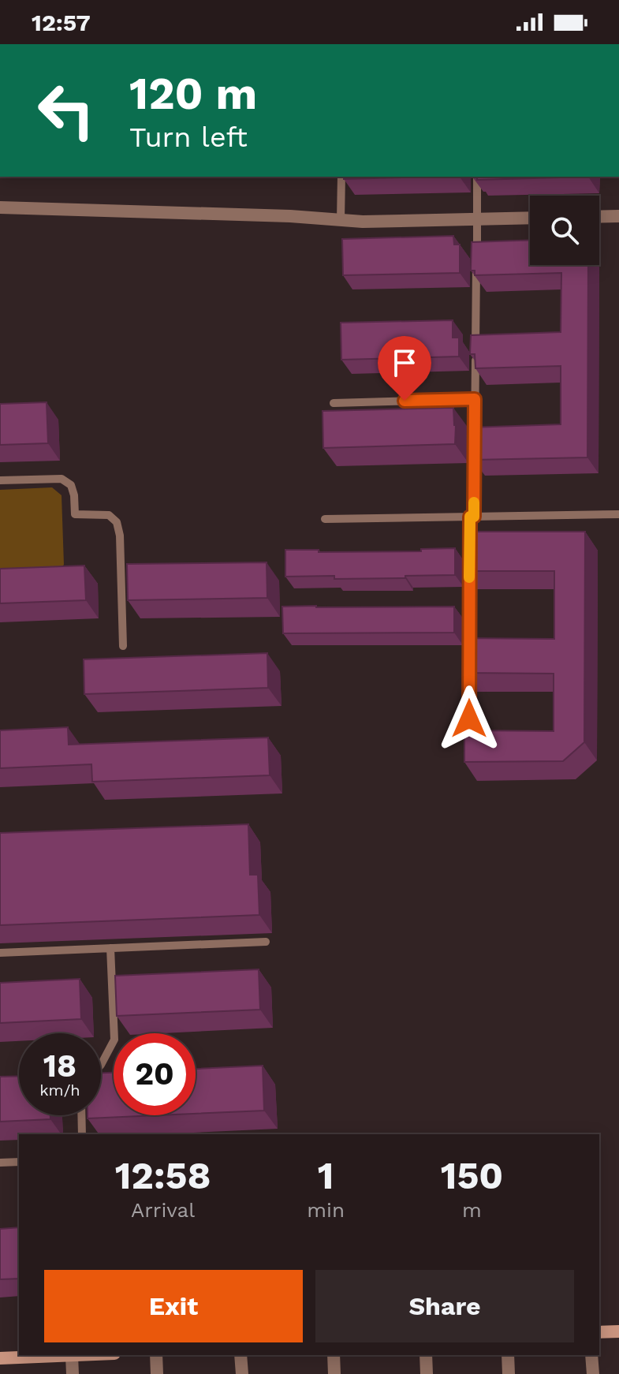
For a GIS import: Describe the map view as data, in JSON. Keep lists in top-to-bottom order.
{
  "page": {
    "status": "12:57",
    "turn": ["120 m", "Turn left"],
    "speed": "18 km/h",
    "limit": "20",
    "eta": [
      "12:58",
      "Arrival",
      "1",
      "min",
      "150",
      "m"
    ],
    "buttons": ["Exit", "Share"]
  }
}
